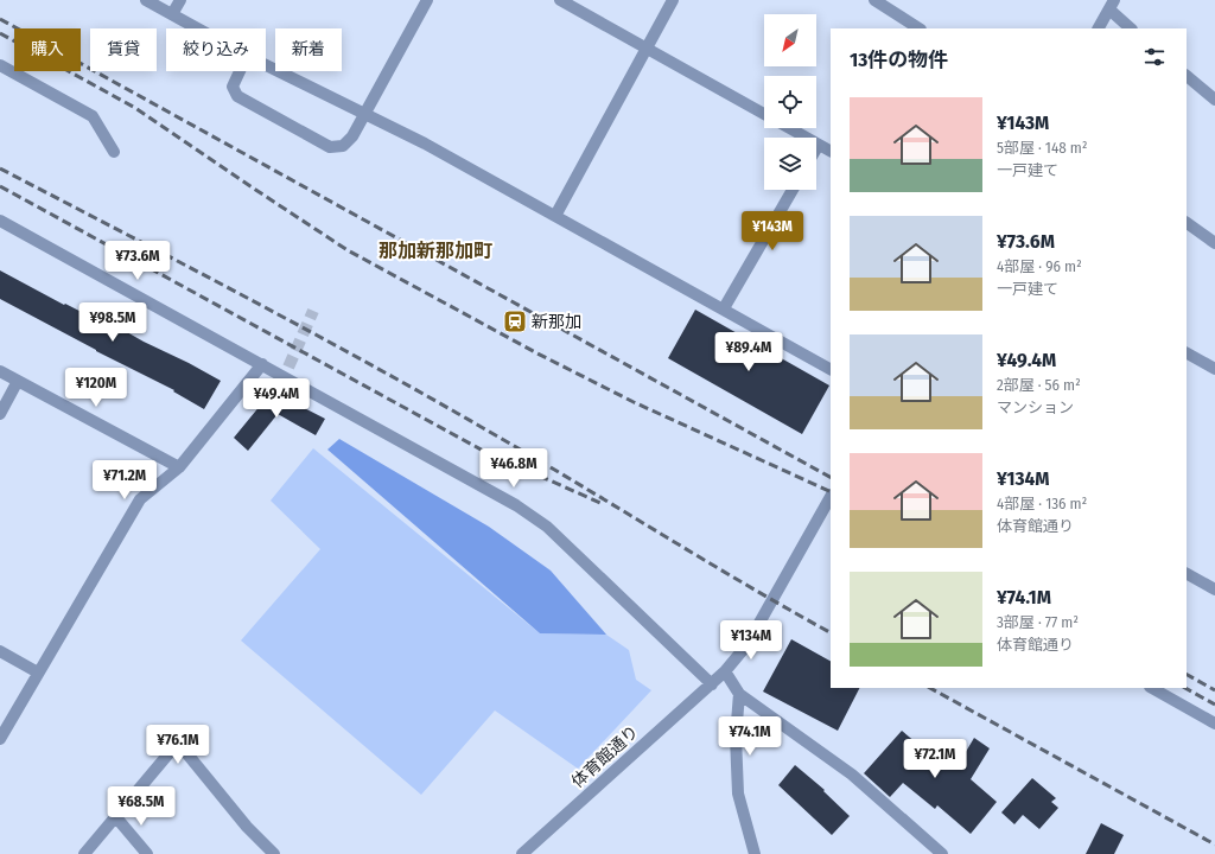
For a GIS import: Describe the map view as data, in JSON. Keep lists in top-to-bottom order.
{
  "streets": {
    "street": ["体育館通り"]
  },
  "districts": ["那加新那加町"],
  "places": {
    "station": ["新那加"]
  },
  "north": "bottom left",
  "page": {
    "chip": [
      "購入",
      "賃貸",
      "絞り込み",
      "新着"
    ],
    "heading": "13件の物件",
    "list": [
      {
        "name": "¥143M",
        "note": "5部屋 · 148 m² · 一戸建て"
      },
      {
        "name": "¥73.6M",
        "note": "4部屋 · 96 m² · 一戸建て"
      },
      {
        "name": "¥49.4M",
        "note": "2部屋 · 56 m² · マンション"
      },
      {
        "name": "¥134M",
        "note": "4部屋 · 136 m² · 体育館通り"
      },
      {
        "name": "¥74.1M",
        "note": "3部屋 · 77 m² · 体育館通り"
      }
    ],
    "price": [
      "¥143M",
      "¥73.6M",
      "¥98.5M",
      "¥89.4M",
      "¥120M",
      "¥49.4M",
      "¥46.8M",
      "¥71.2M",
      "¥134M",
      "¥74.1M",
      "¥76.1M",
      "¥72.1M",
      "¥68.5M"
    ]
  }
}
